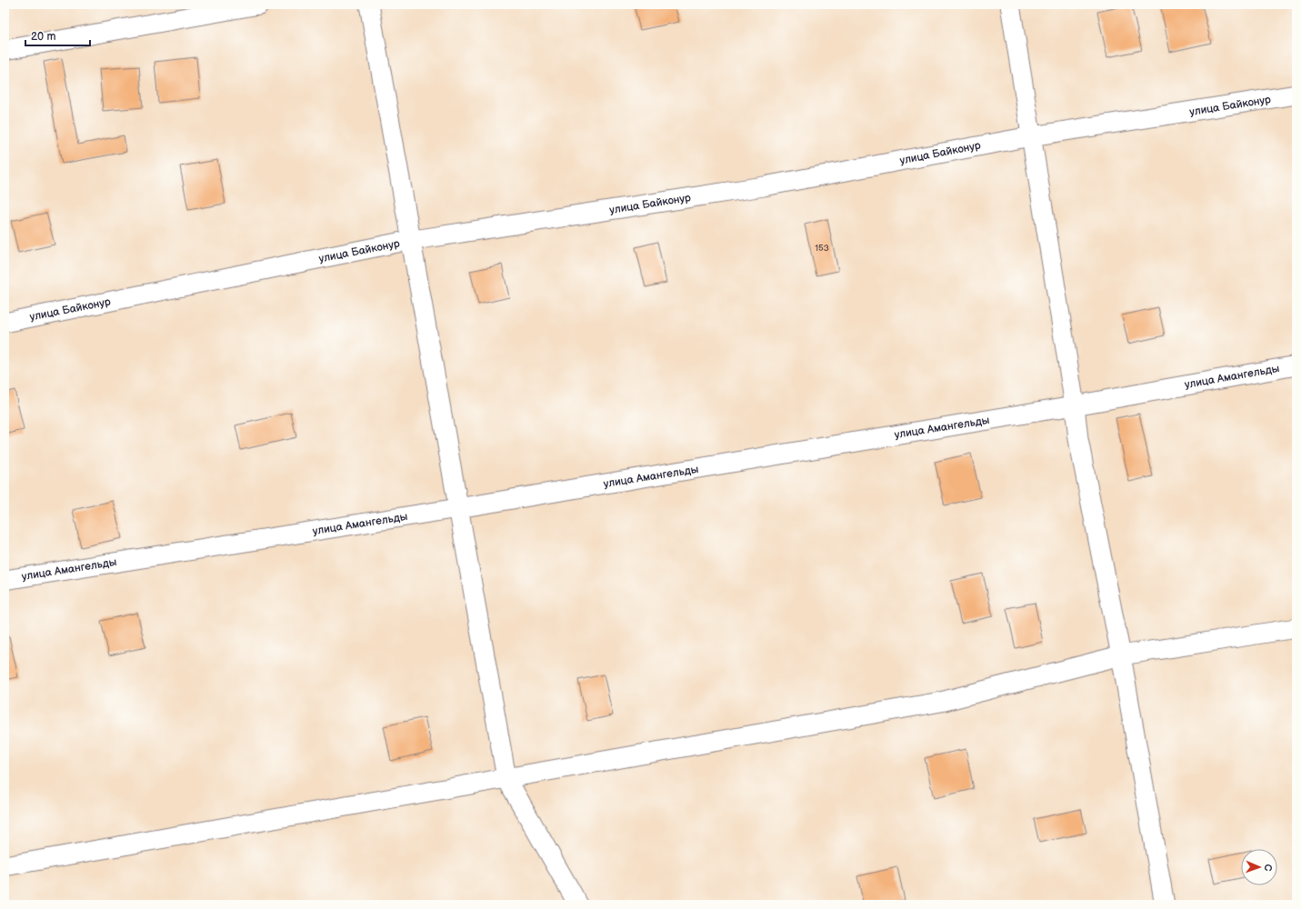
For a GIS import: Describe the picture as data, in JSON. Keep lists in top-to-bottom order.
{
  "streets": {
    "street": ["улица Байконур", "улица Амангельды"]
  },
  "house_numbers": ["153"],
  "scale_bar": "20 m",
  "north": "right"
}
